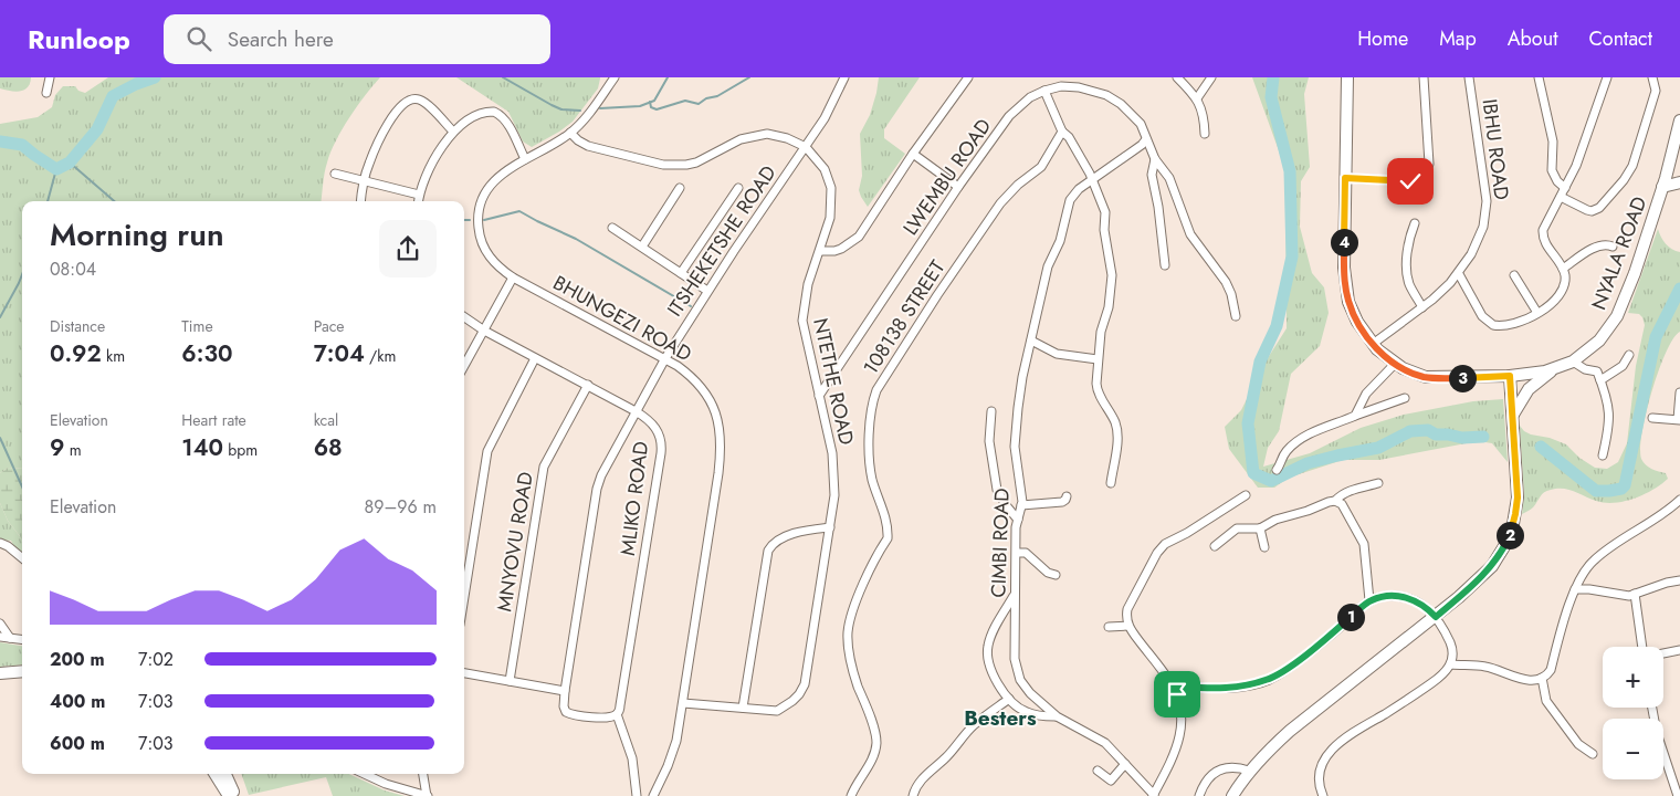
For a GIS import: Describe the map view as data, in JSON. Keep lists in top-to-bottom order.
{
  "streets": {
    "street": [
      "IBHU ROAD",
      "LWEMBU ROAD",
      "ITSHEKETSHE ROAD",
      "NYALA ROAD",
      "108138 STREET",
      "BHUNGEZI ROAD",
      "NTETHE ROAD",
      "MLIKO ROAD",
      "MNYOVU ROAD",
      "CIMBI ROAD"
    ]
  },
  "crossings": [
    ["IBHU ROAD", "NYALA ROAD"],
    ["LWEMBU ROAD", "NTETHE ROAD"],
    ["LWEMBU ROAD", "CIMBI ROAD"],
    ["ITSHEKETSHE ROAD", "BHUNGEZI ROAD"],
    ["ITSHEKETSHE ROAD", "NTETHE ROAD"],
    ["ITSHEKETSHE ROAD", "MLIKO ROAD"],
    ["BHUNGEZI ROAD", "NTETHE ROAD"],
    ["MLIKO ROAD", "MNYOVU ROAD"]
  ],
  "districts": ["Besters"],
  "page": {
    "header": "Runloop",
    "search": "Search here",
    "nav": [
      "Home",
      "Map",
      "About",
      "Contact"
    ],
    "heading": ["Morning run", "08:04"],
    "pins": [
      "4",
      "3",
      "2",
      "1"
    ],
    "stats": [
      ["Distance", "0.92 km"],
      ["Time", "6:30"],
      ["Pace", "7:04 /km"],
      ["Elevation", "9 m"],
      ["Heart rate", "140 bpm"],
      ["kcal", "68"]
    ],
    "chart": ["Elevation", "89–96 m"],
    "list": [
      {
        "name": "200 m",
        "note": "7:02"
      },
      {
        "name": "400 m",
        "note": "7:03"
      },
      {
        "name": "600 m",
        "note": "7:03"
      }
    ],
    "map_buttons": ["+", "−"]
  }
}
